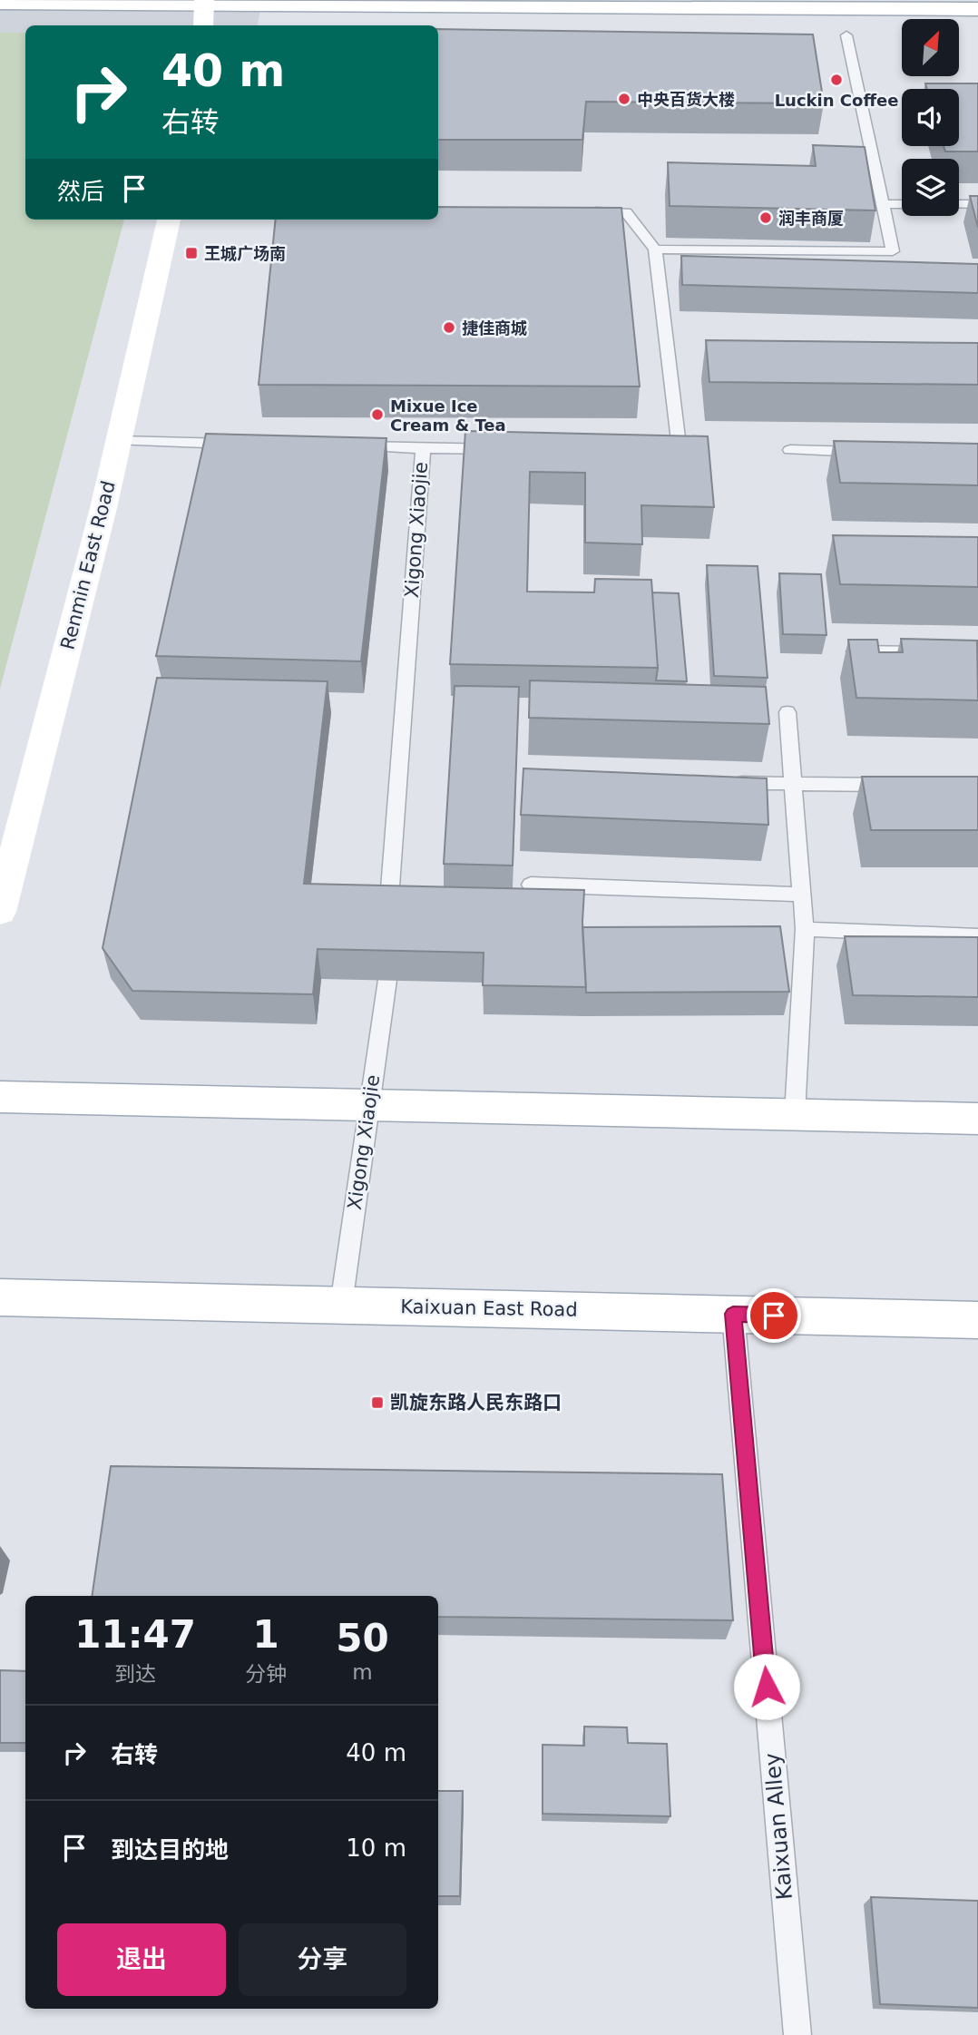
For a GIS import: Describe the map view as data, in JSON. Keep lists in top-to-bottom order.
{
  "streets": {
    "main road": ["Renmin East Road", "Kaixuan East Road"],
    "lane": ["Xigong Xiaojie", "Kaixuan Alley"]
  },
  "crossings": [
    ["Xigong Xiaojie", "Kaixuan East Road"],
    ["Kaixuan East Road", "Kaixuan Alley"]
  ],
  "places": {
    "other": [
      "Luckin Coffee",
      "中央百货大楼",
      "润丰商厦",
      "捷佳商城",
      "Mixue Ice Cream & Tea"
    ],
    "transit": ["王城广场南", "凯旋东路人民东路口"]
  },
  "north": "top right",
  "page": {
    "turn": ["40 m", "右转"],
    "then": "然后",
    "eta": [
      "11:47",
      "到达",
      "1",
      "分钟",
      "50",
      "m"
    ],
    "list": [
      {
        "name": "右转",
        "value": "40 m"
      },
      {
        "name": "到达目的地",
        "value": "10 m"
      }
    ],
    "buttons": ["退出", "分享"]
  }
}
